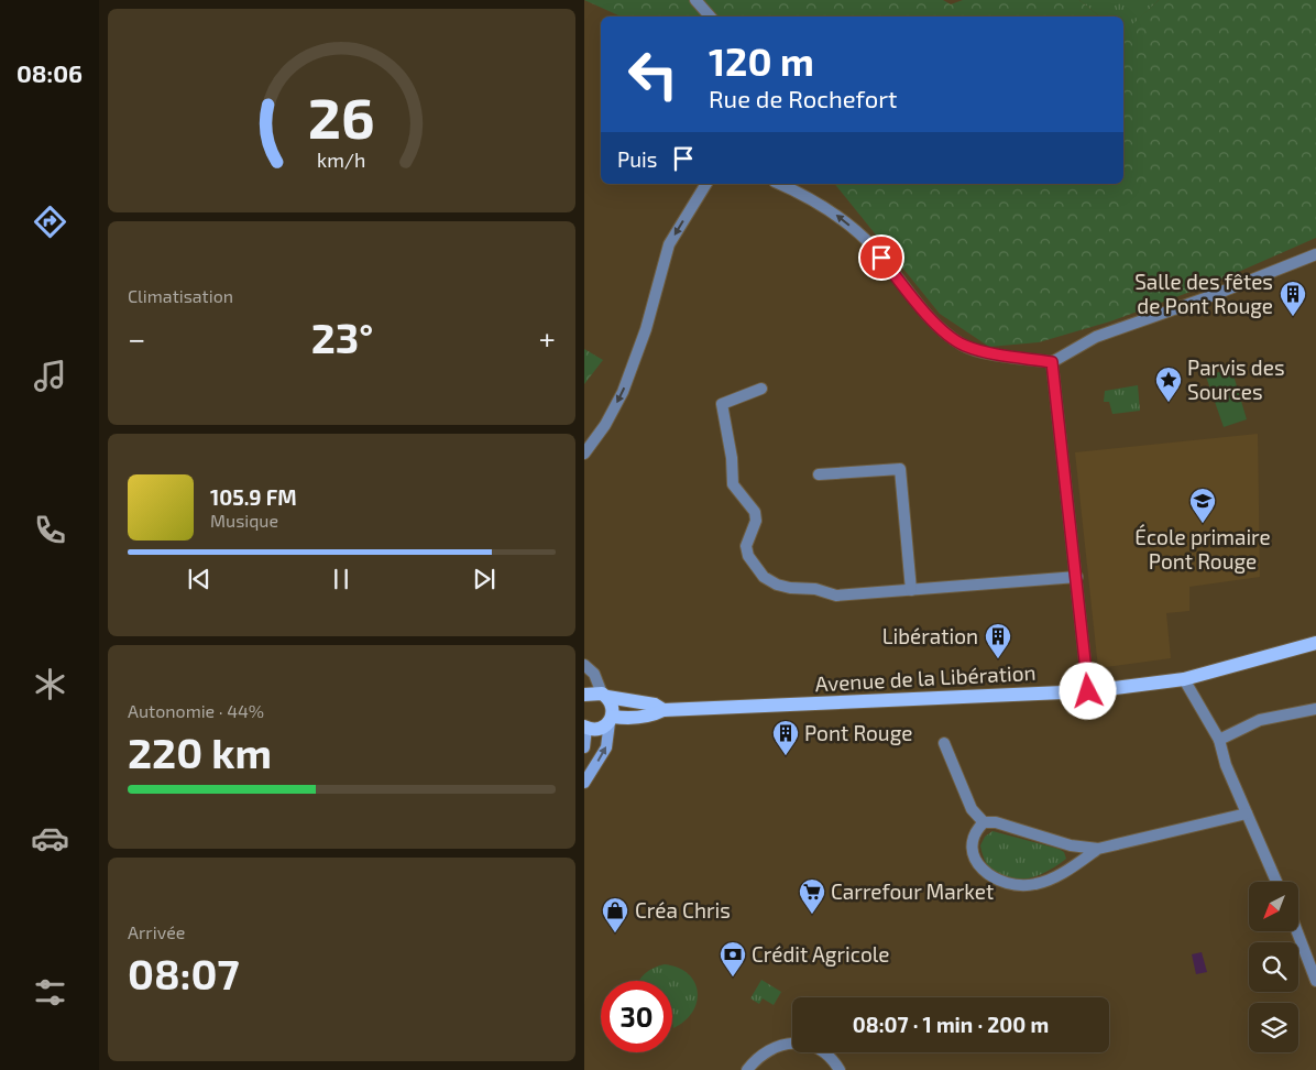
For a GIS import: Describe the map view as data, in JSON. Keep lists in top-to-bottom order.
{
  "streets": {
    "main road": ["Avenue de la Libération"]
  },
  "places": {
    "building": ["Salle des fêtes de Pont Rouge", "Libération", "Pont Rouge"],
    "place": ["Parvis des Sources"],
    "school or university": ["École primaire Pont Rouge"],
    "supermarket": ["Carrefour Market"],
    "shop": ["Créa Chris"],
    "bank": ["Crédit Agricole"]
  },
  "north": "bottom left",
  "page": {
    "tabs": "08:06",
    "turn": ["120 m", "Rue de Rochefort"],
    "then": "Puis",
    "tile": [
      "Climatisation",
      ["Autonomie · 44%", "220 km"],
      ["Arrivée", "08:07"]
    ],
    "heat": ["−", "23°", "+"],
    "song": ["105.9 FM", "Musique"],
    "limit": "30",
    "trip": "08:07 · 1 min · 200 m",
    "gauge": ["26", "km/h"]
  }
}
